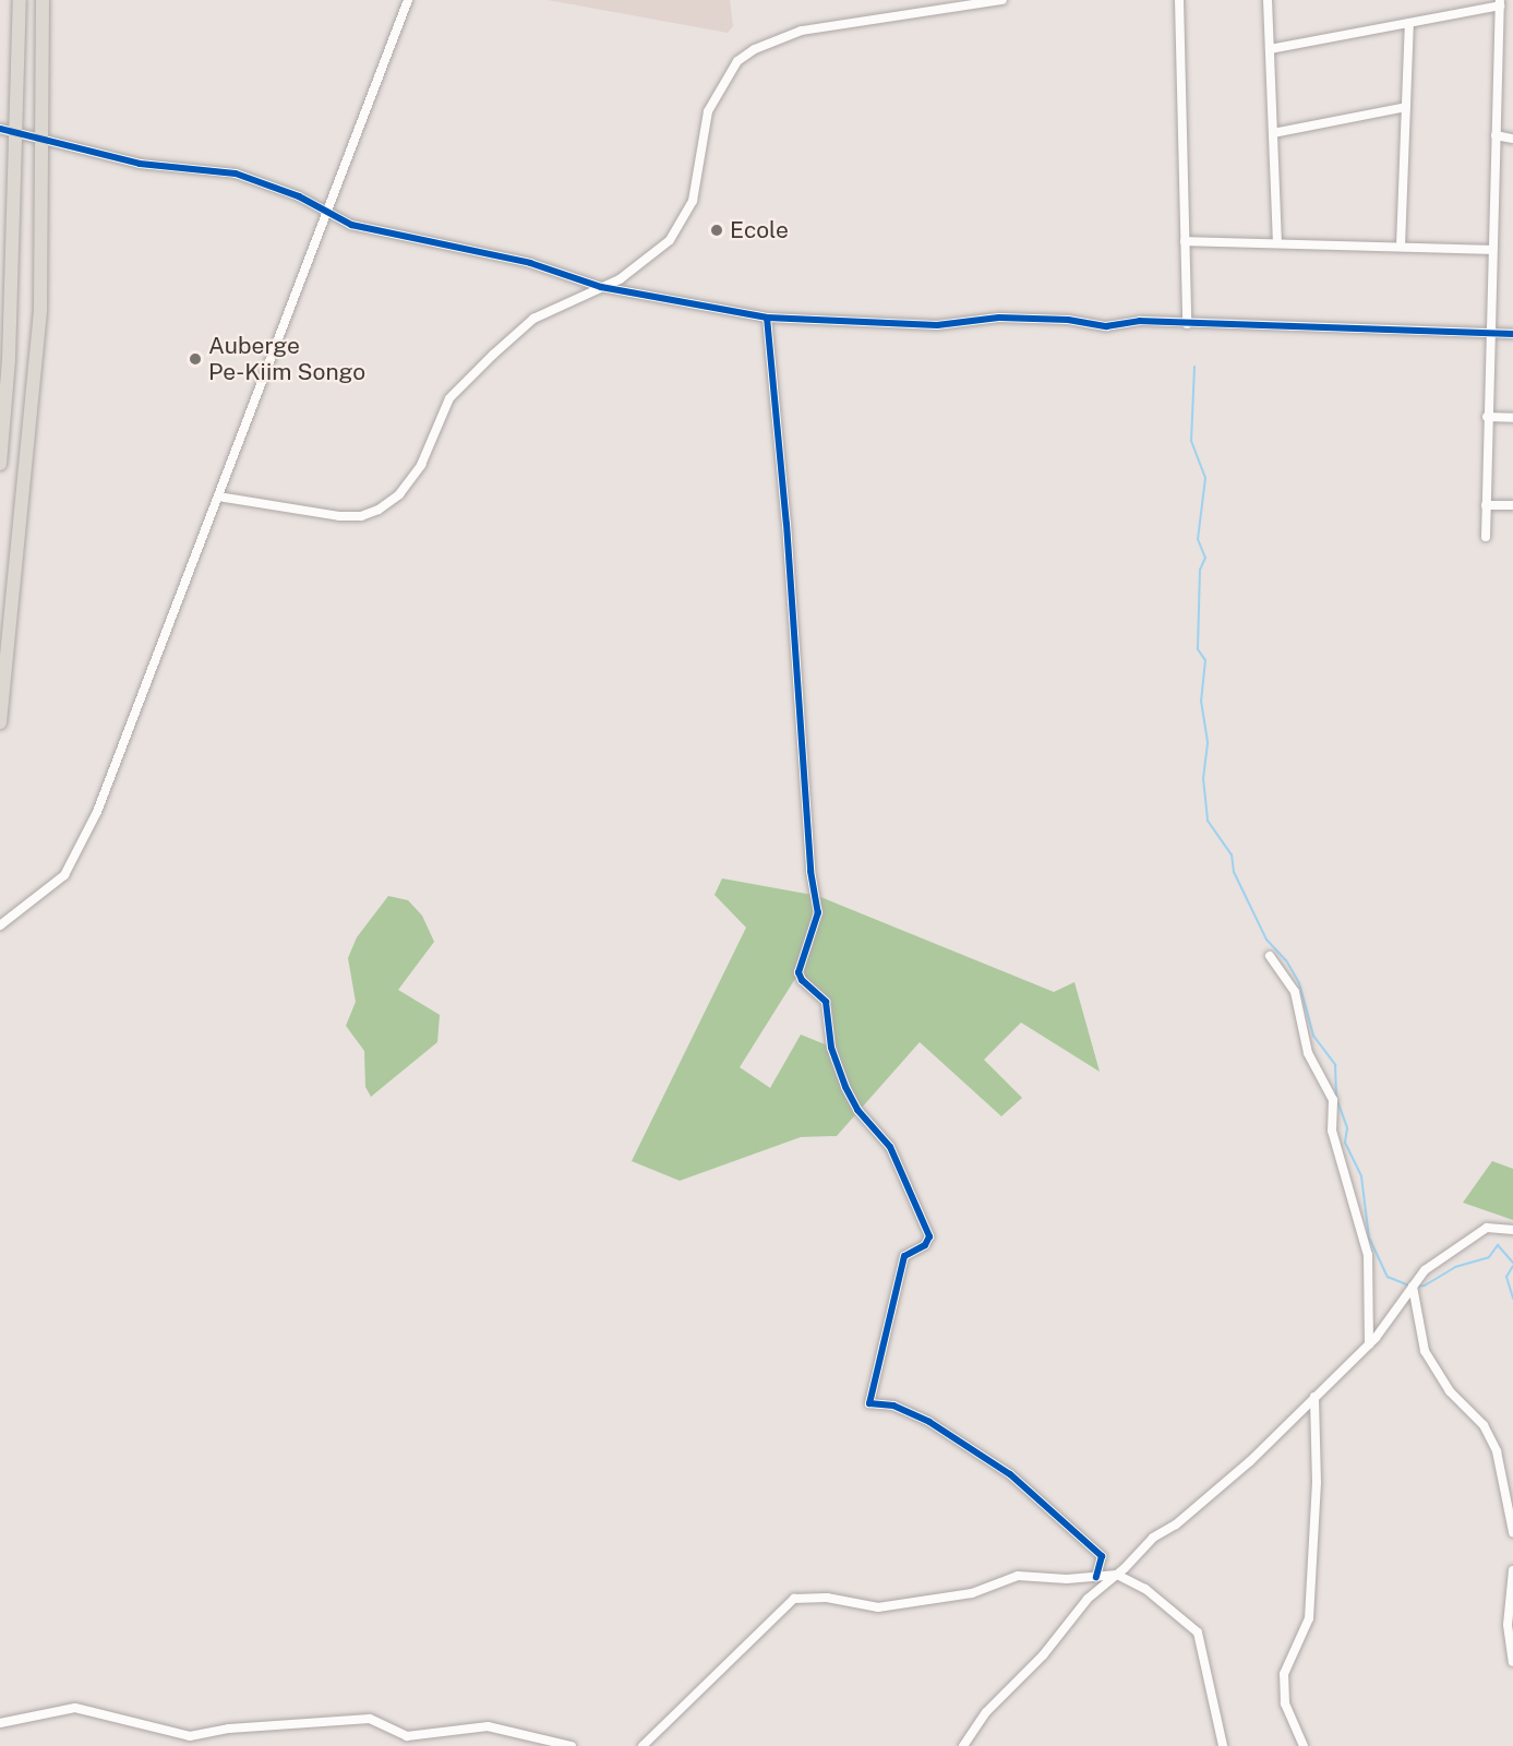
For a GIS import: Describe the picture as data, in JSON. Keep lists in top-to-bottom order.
{
  "places": ["Ecole", "Auberge Pe-Kiim Songo"]
}
